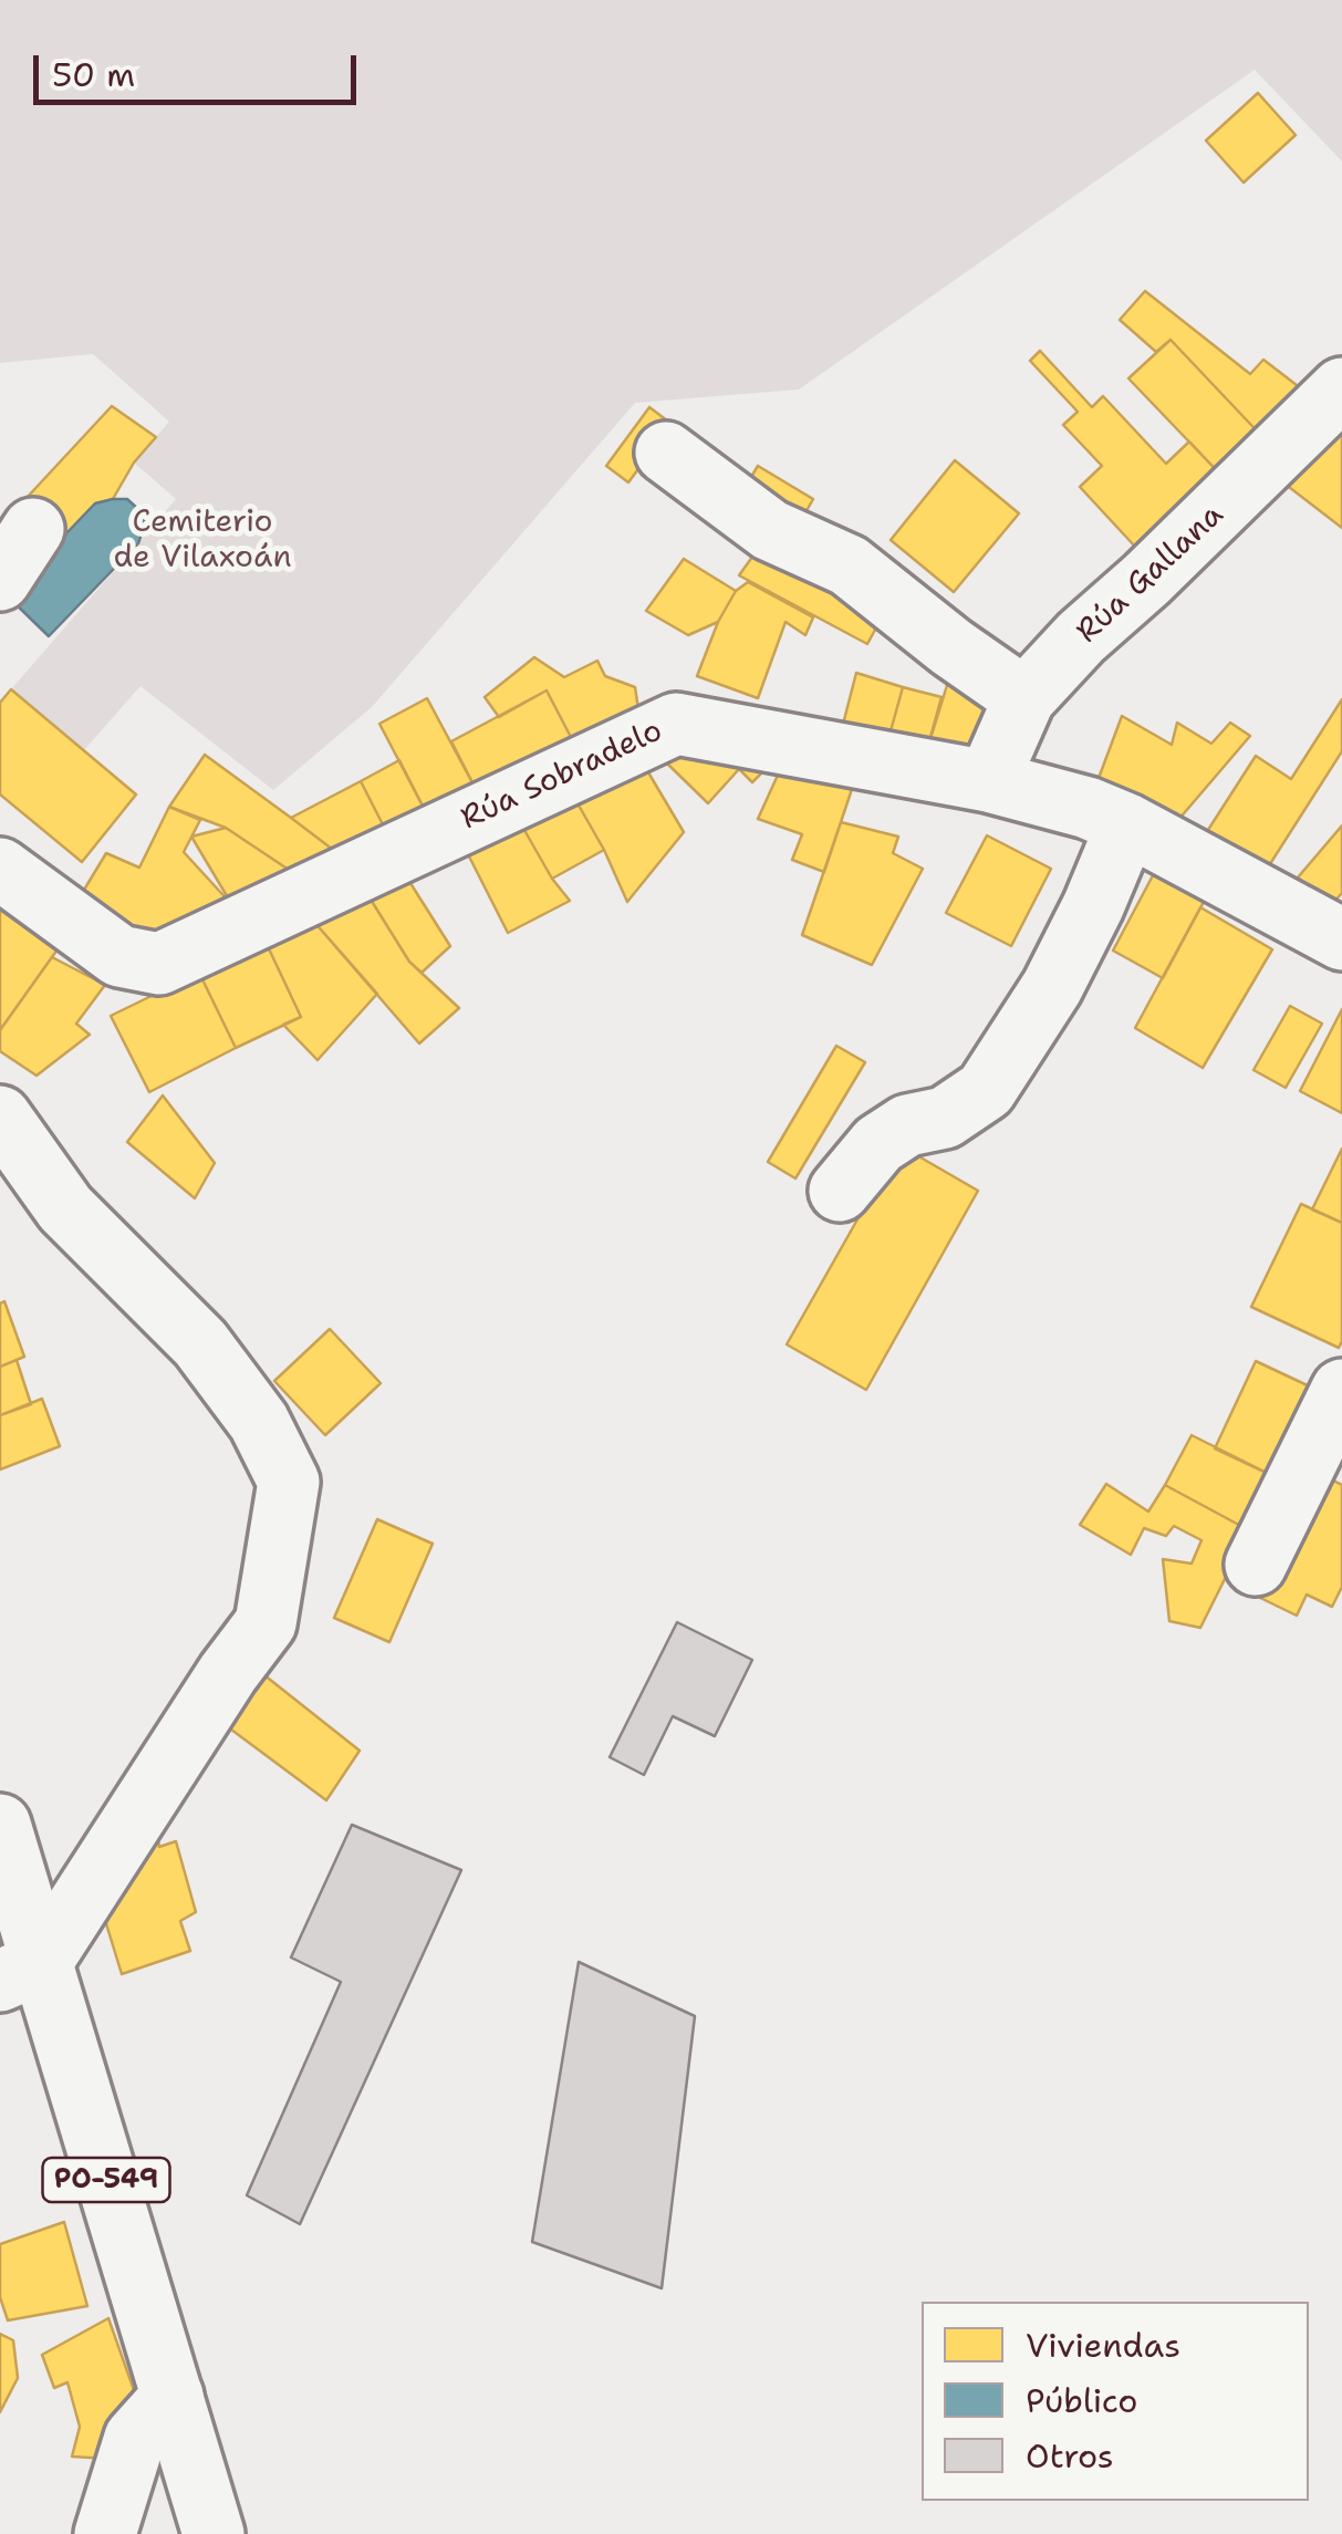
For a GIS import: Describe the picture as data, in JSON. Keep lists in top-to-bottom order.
{
  "streets": {
    "street": ["Rúa Gallana", "Rúa Sobradelo", "PO-549"]
  },
  "crossings": [
    ["Rúa Gallana", "Rúa Sobradelo"]
  ],
  "parks": ["Cemiterio de Vilaxoán"],
  "legend": ["Viviendas", "Público", "Otros"],
  "scale_bar": "50 m"
}
